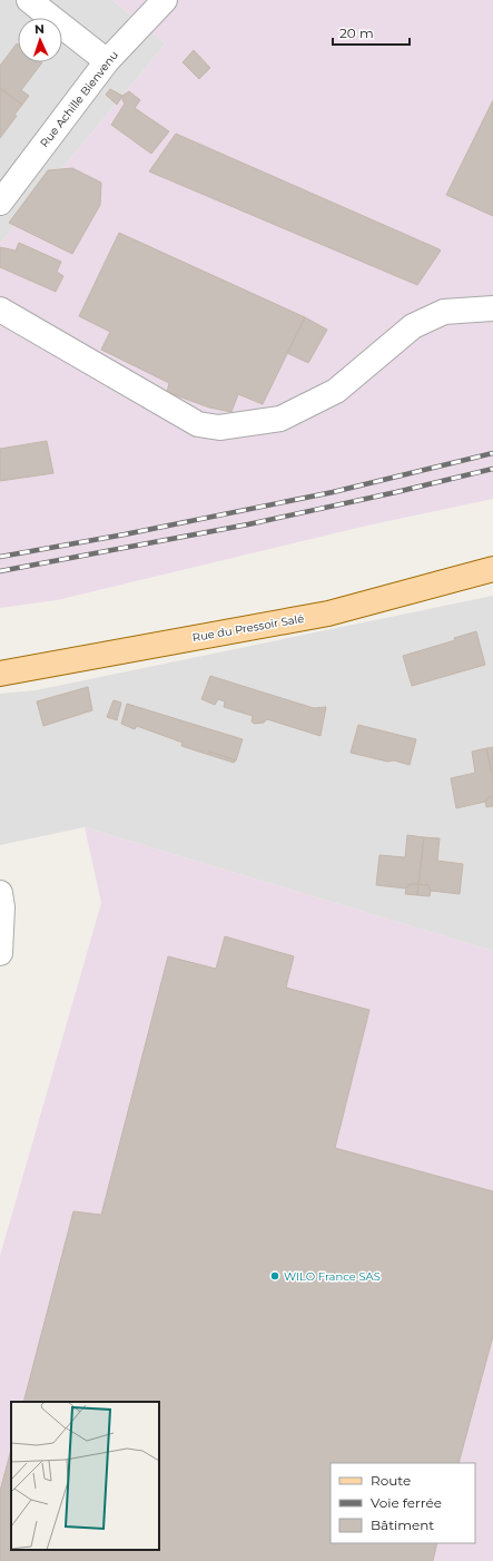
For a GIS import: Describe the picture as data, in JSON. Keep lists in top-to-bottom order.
{
  "streets": {
    "main road": ["Rue du Pressoir Salé"],
    "street": ["Rue Achille Bienvenu"]
  },
  "places": ["WILO France SAS"],
  "legend": ["Route", "Voie ferrée", "Bâtiment"],
  "scale_bar": "20 m",
  "north": "top"
}
